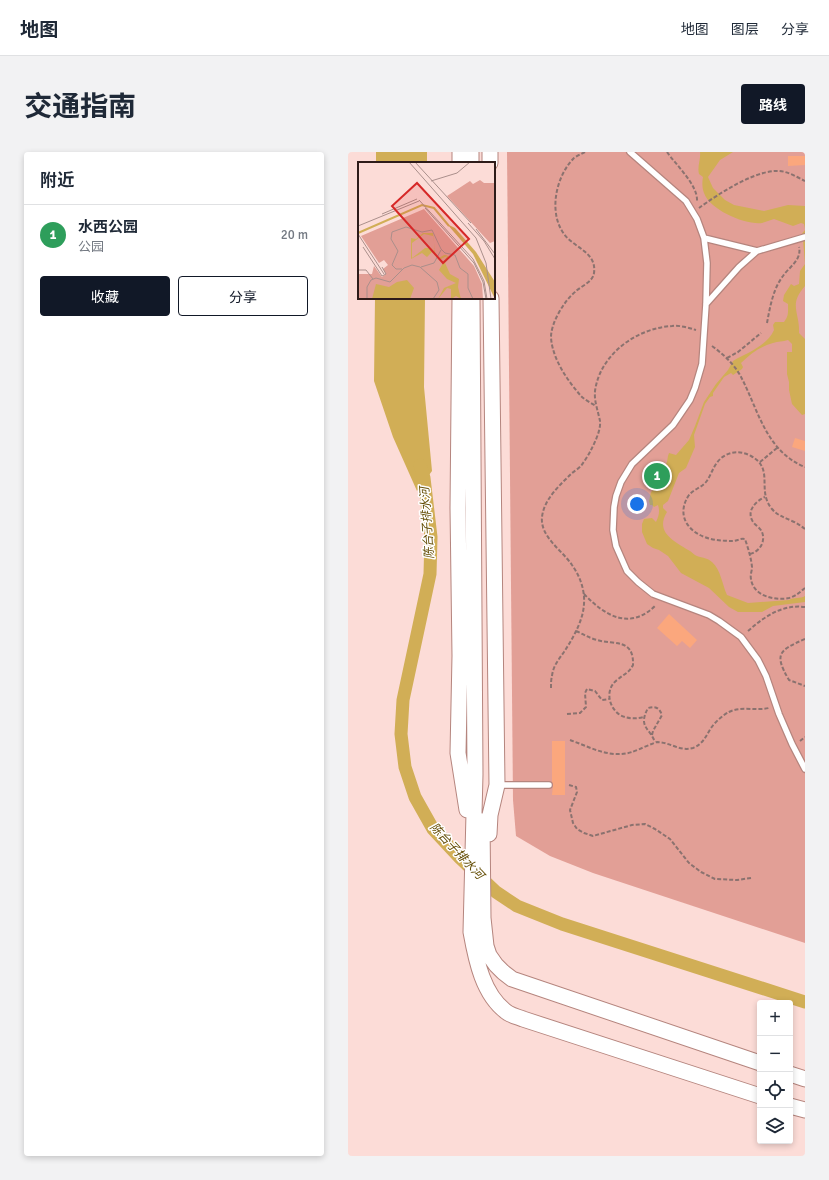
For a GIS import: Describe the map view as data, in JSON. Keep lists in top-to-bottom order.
{
  "water": ["陈台子排水河"],
  "page": {
    "header": "地图",
    "nav": ["地图", "图层", "分享"],
    "title": "交通指南",
    "buttons": [
      "路线",
      ["收藏", "分享"]
    ],
    "heading": "附近",
    "list": [
      {
        "mark": "1",
        "name": "水西公园",
        "note": "公园",
        "value": "20 m"
      }
    ],
    "pins": "1",
    "map_buttons": ["+", "−"]
  }
}
